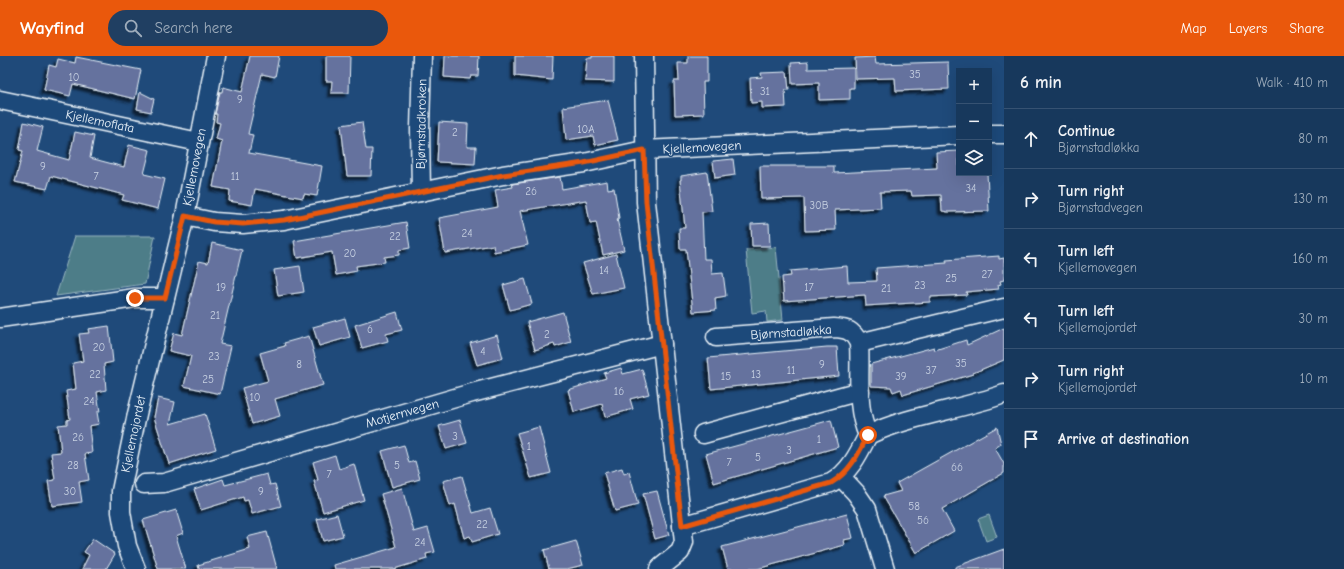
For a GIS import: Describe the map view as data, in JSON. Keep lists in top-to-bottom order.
{
  "streets": {
    "street": [
      "Kjellemoflata",
      "Bjørnstadkroken",
      "Kjellemovegen",
      "Bjørnstadløkka",
      "Motjernvegen",
      "Kjellemojordet"
    ]
  },
  "crossings": [
    ["Kjellemoflata", "Kjellemovegen"],
    ["Bjørnstadkroken", "Kjellemovegen"],
    ["Kjellemovegen", "Kjellemojordet"]
  ],
  "house_numbers": [
    "35",
    "10",
    "31",
    "9",
    "10A",
    "2",
    "9",
    "7",
    "11",
    "34",
    "26",
    "30B",
    "24",
    "22",
    "20",
    "14",
    "27",
    "25",
    "23",
    "19",
    "17",
    "21",
    "21",
    "6",
    "2",
    "20",
    "4",
    "23",
    "35",
    "8",
    "9",
    "11",
    "37",
    "22",
    "13",
    "15",
    "39",
    "25",
    "16",
    "10",
    "24",
    "3",
    "26",
    "1",
    "1",
    "3",
    "5",
    "7",
    "28",
    "5",
    "66",
    "7",
    "30",
    "9",
    "58",
    "56",
    "22",
    "24"
  ],
  "page": {
    "header": "Wayfind",
    "search": "Search here",
    "nav": ["Map", "Layers", "Share"],
    "heading": ["6 min", "Walk · 410 m"],
    "map_buttons": ["+", "−"],
    "list": [
      ["Continue", "Bjørnstadløkka", "80 m"],
      ["Turn right", "Bjørnstadvegen", "130 m"],
      ["Turn left", "Kjellemovegen", "160 m"],
      ["Turn left", "Kjellemojordet", "30 m"],
      ["Turn right", "Kjellemojordet", "10 m"],
      "Arrive at destination"
    ]
  }
}
